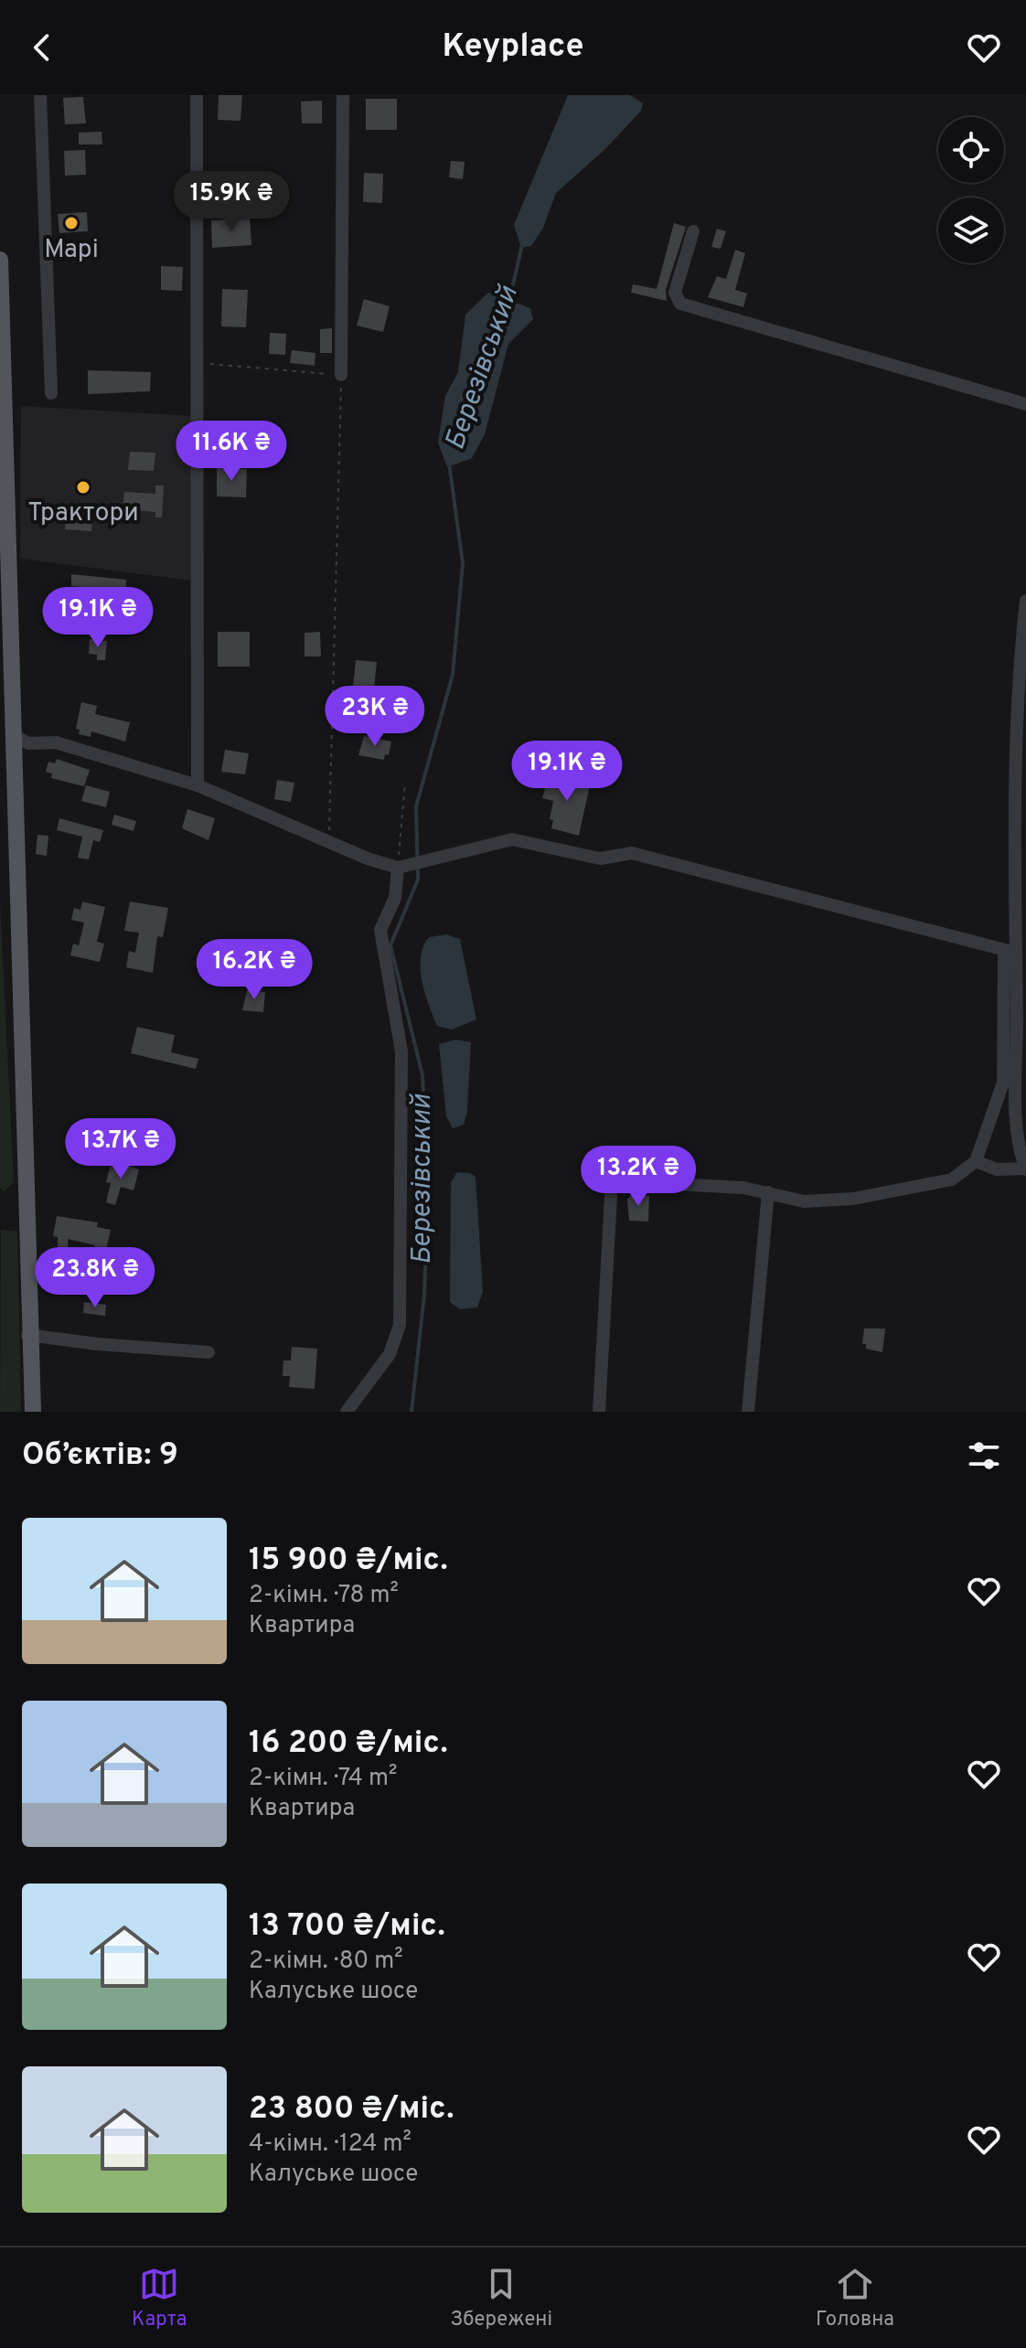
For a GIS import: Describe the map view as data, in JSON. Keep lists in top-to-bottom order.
{
  "water": ["Березівський"],
  "places": ["Марі", "Трактори"],
  "page": {
    "header": "Keyplace",
    "price": [
      "15.9K ₴",
      "11.6K ₴",
      "19.1K ₴",
      "23K ₴",
      "19.1K ₴",
      "16.2K ₴",
      "13.7K ₴",
      "13.2K ₴",
      "23.8K ₴"
    ],
    "heading": "Об’єктів: 9",
    "list": [
      {
        "name": "15 900 ₴/міс.",
        "note": "2-кімн. · 78 m² · Квартира"
      },
      {
        "name": "16 200 ₴/міс.",
        "note": "2-кімн. · 74 m² · Квартира"
      },
      {
        "name": "13 700 ₴/міс.",
        "note": "2-кімн. · 80 m² · Калуське шосе"
      },
      {
        "name": "23 800 ₴/міс.",
        "note": "4-кімн. · 124 m² · Калуське шосе"
      }
    ],
    "tabs": ["Карта", "Збережені", "Головна"]
  }
}
